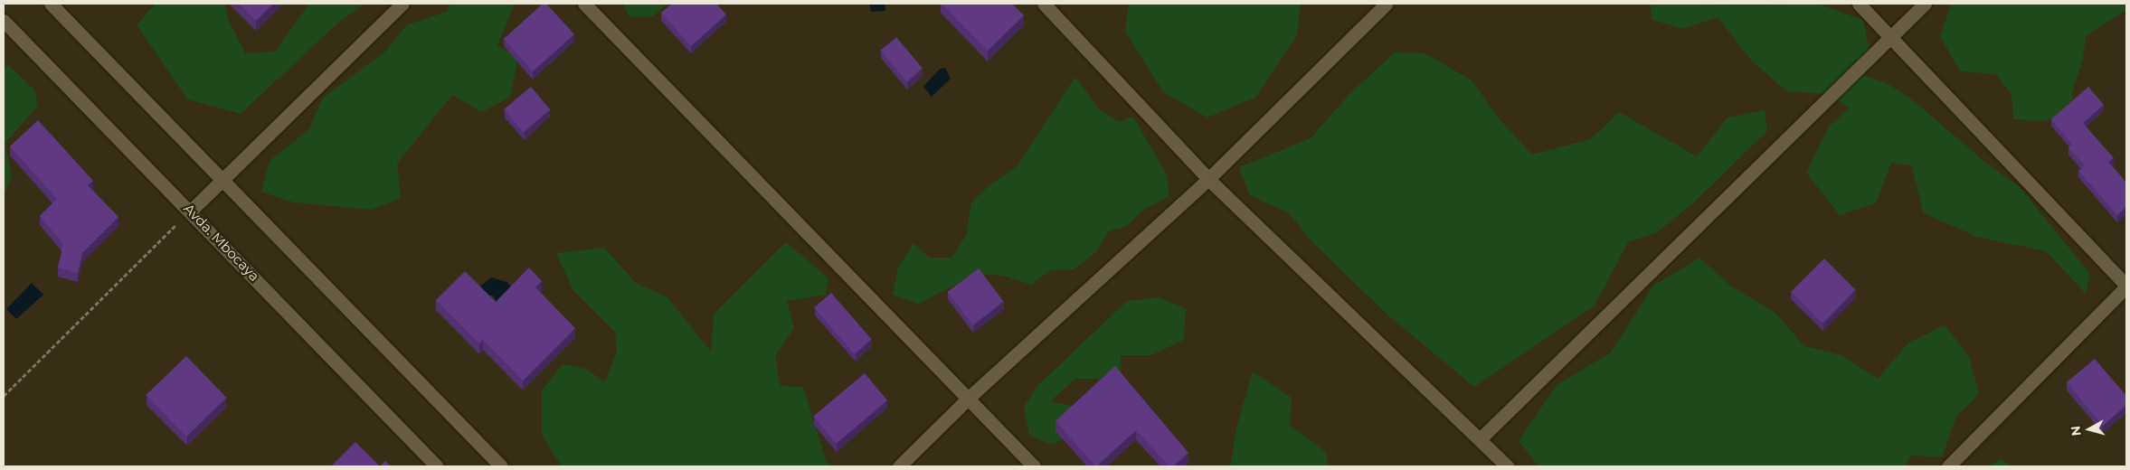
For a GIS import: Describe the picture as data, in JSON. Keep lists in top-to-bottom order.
{
  "streets": {
    "street": ["Avda. Mbocaya"]
  },
  "north": "left"
}
